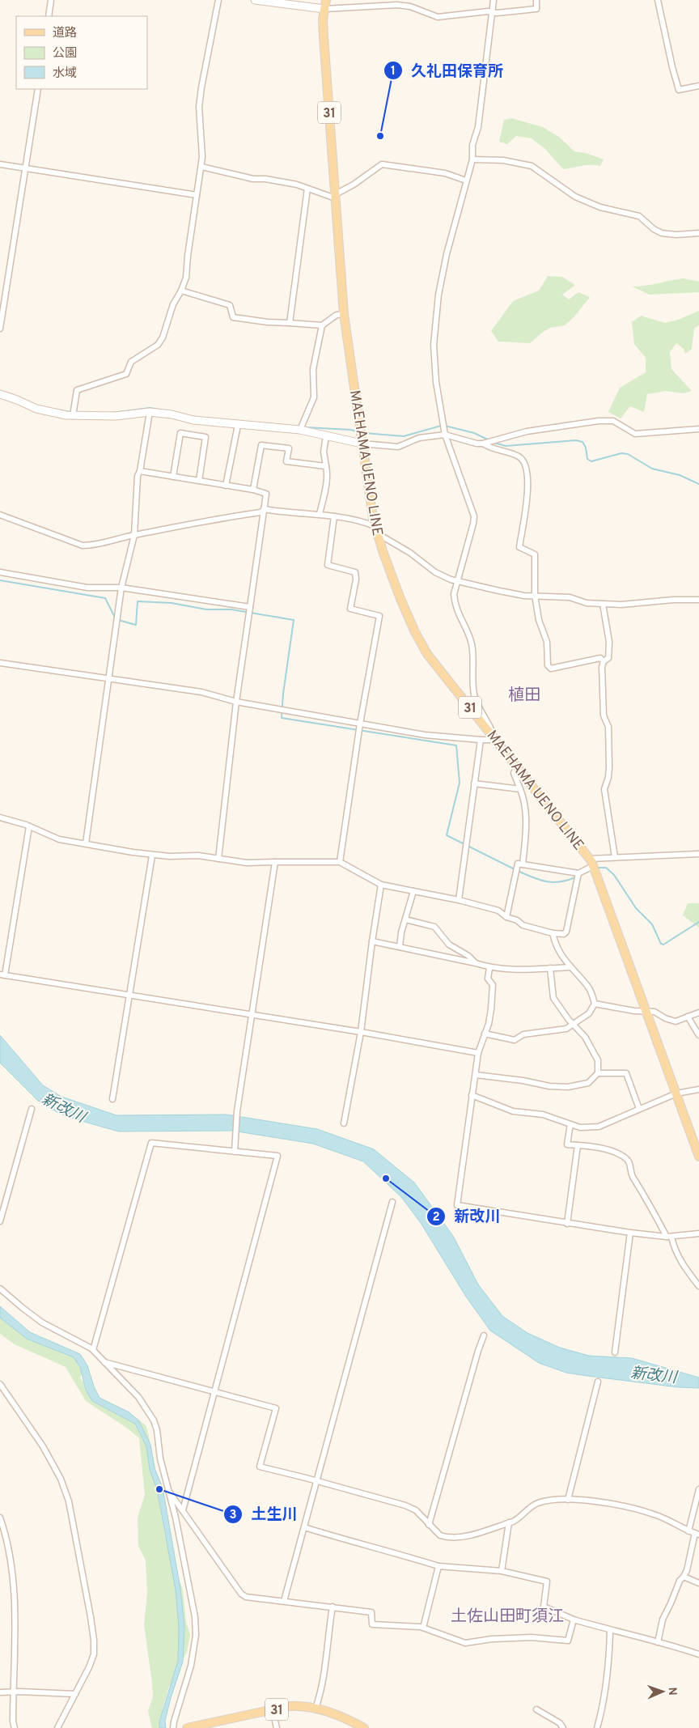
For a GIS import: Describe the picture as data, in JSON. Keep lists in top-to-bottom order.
{
  "streets": {
    "main road": ["31", "MAEHAMA UENO LINE"]
  },
  "districts": ["植田", "土佐山田町須江"],
  "water": ["新改川"],
  "places": ["久礼田保育所", "新改川", "土生川"],
  "legend": ["道路", "公園", "水域"],
  "north": "right"
}
